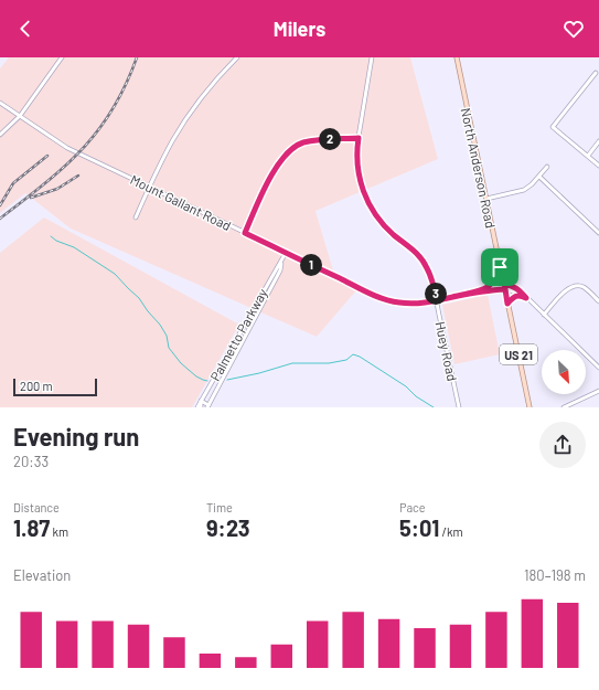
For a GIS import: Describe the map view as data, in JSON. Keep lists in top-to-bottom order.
{
  "streets": {
    "main road": ["North Anderson Road", "US 21"],
    "street": ["Mount Gallant Road", "Palmetto Parkway", "Huey Road"]
  },
  "crossings": [
    ["North Anderson Road", "Mount Gallant Road"],
    ["Mount Gallant Road", "Palmetto Parkway"],
    ["Mount Gallant Road", "Huey Road"]
  ],
  "scale_bar": "200 m",
  "north": "bottom right",
  "page": {
    "header": "Milers",
    "pins": ["2", "1", "3"],
    "scale": "200 m",
    "heading": ["Evening run", "20:33"],
    "stats": [
      ["Distance", "1.87 km"],
      ["Time", "9:23"],
      ["Pace", "5:01 /km"]
    ],
    "chart": ["Elevation", "180–198 m"]
  }
}
